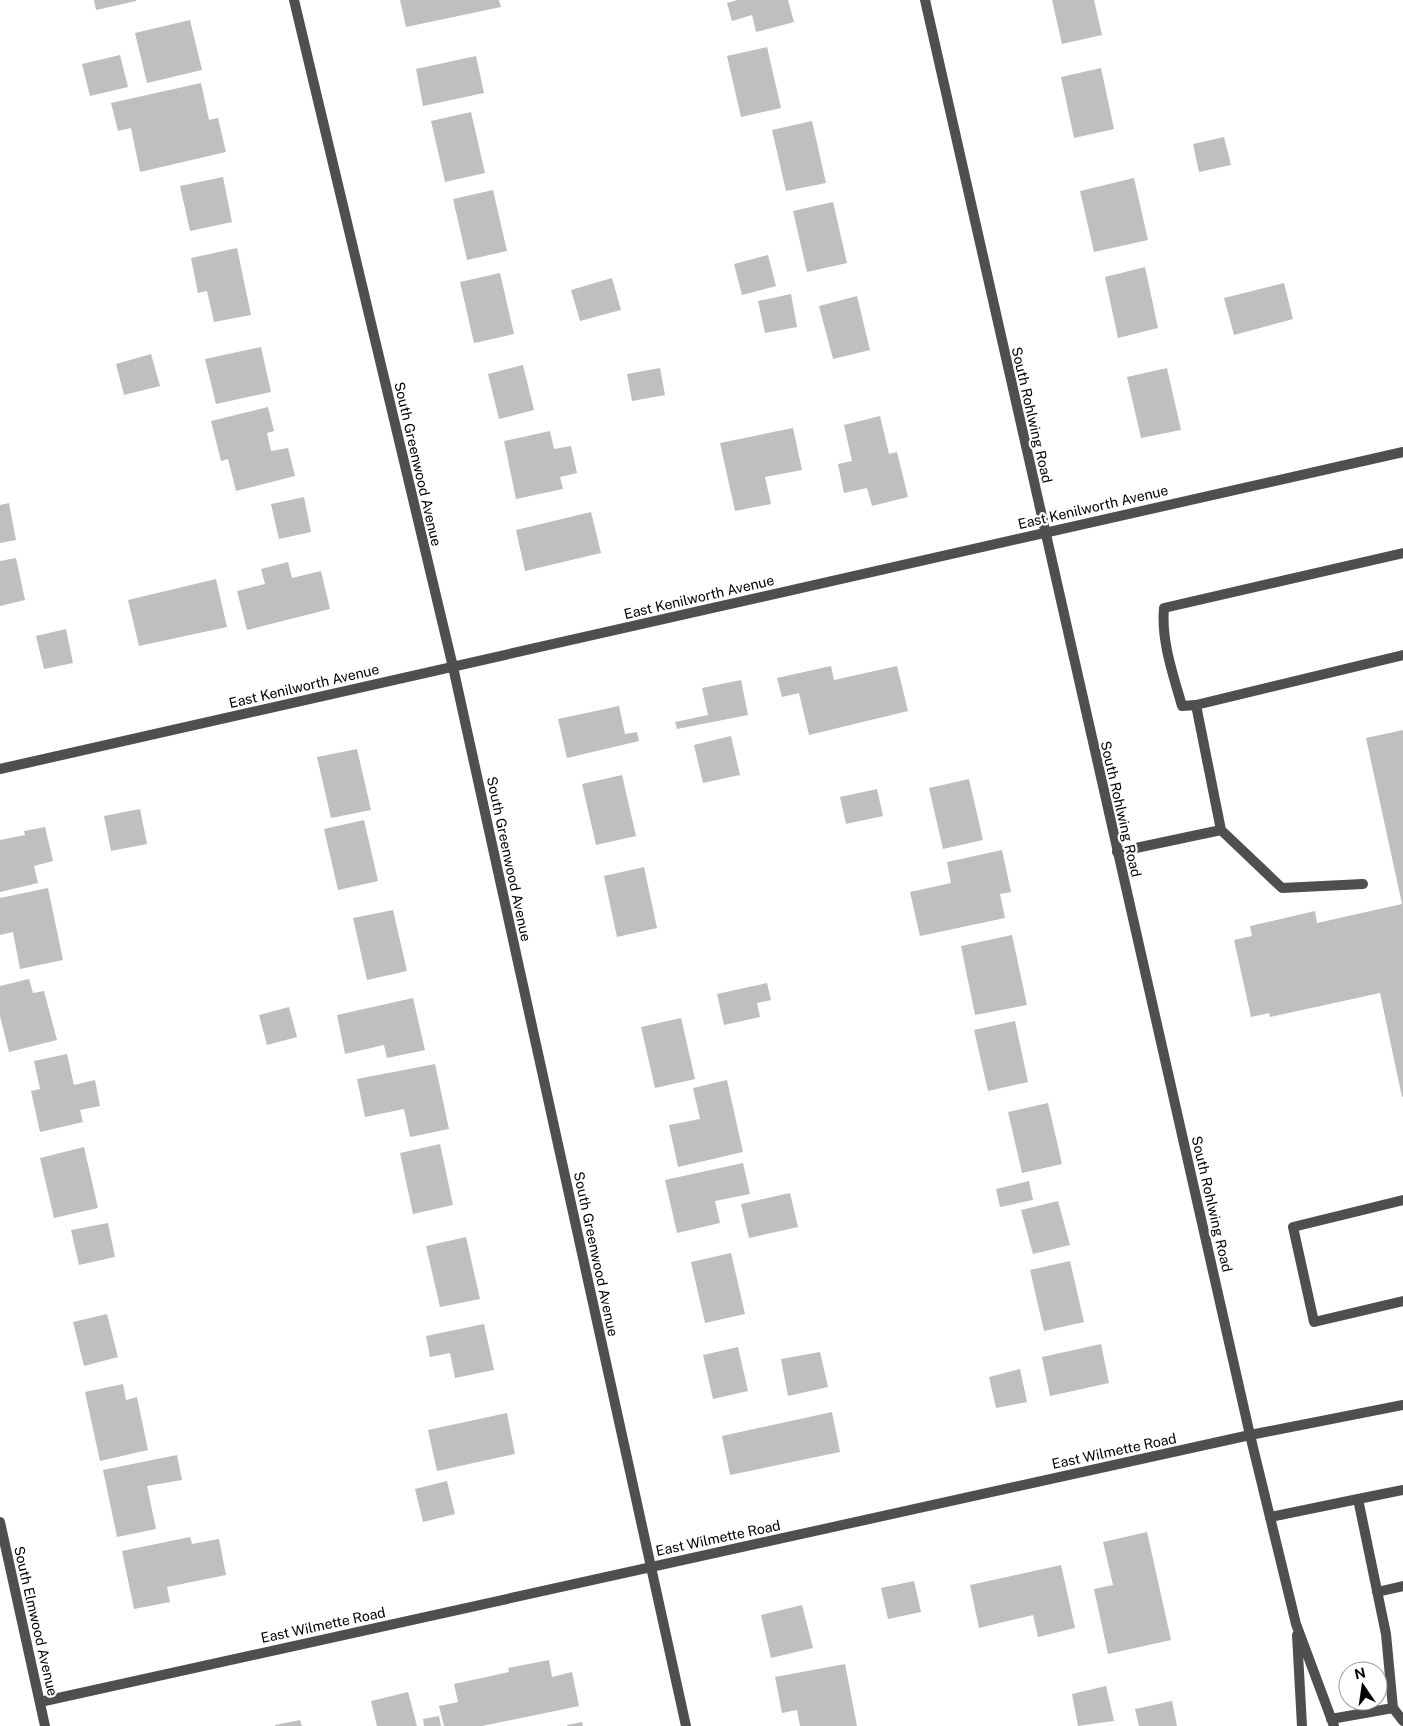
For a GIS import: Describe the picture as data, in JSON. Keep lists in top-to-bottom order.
{
  "streets": {
    "street": [
      "South Rohlwing Road",
      "South Greenwood Avenue",
      "East Kenilworth Avenue",
      "East Wilmette Road",
      "South Elmwood Avenue"
    ]
  },
  "crossings": [
    ["South Rohlwing Road", "East Kenilworth Avenue"],
    ["South Rohlwing Road", "East Wilmette Road"],
    ["South Greenwood Avenue", "East Kenilworth Avenue"],
    ["South Greenwood Avenue", "East Wilmette Road"],
    ["East Wilmette Road", "South Elmwood Avenue"]
  ],
  "north": "top"
}
